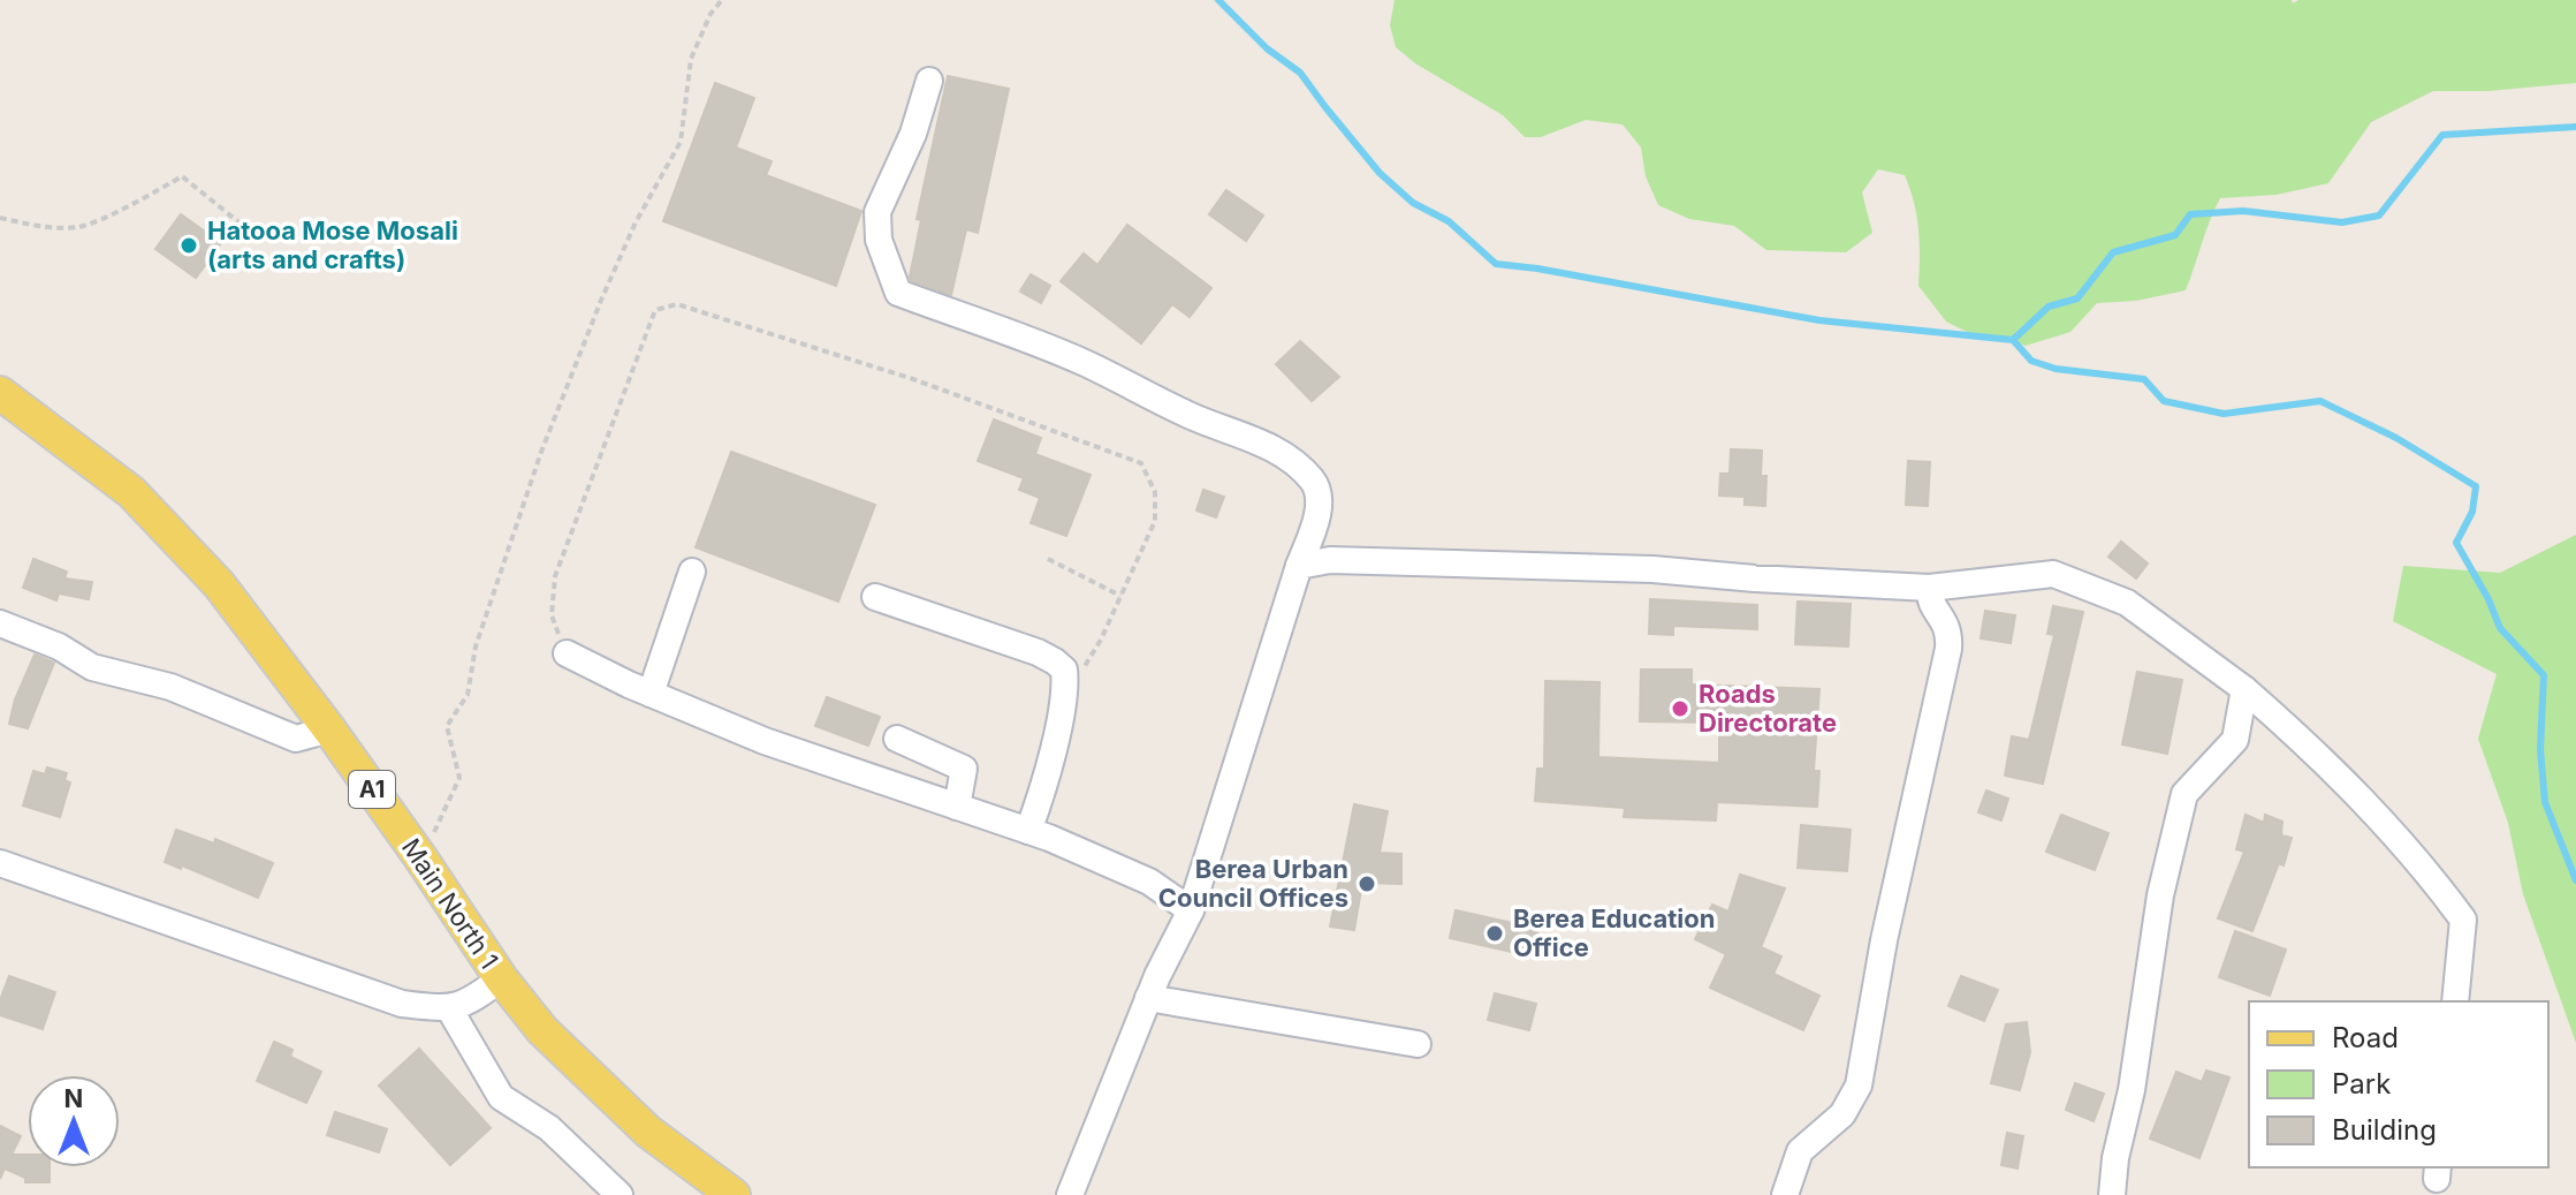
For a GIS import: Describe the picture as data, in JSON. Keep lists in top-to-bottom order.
{
  "streets": {
    "main road": ["A1", "Main North 1"]
  },
  "places": [
    "Hatooa Mose Mosali (arts and crafts)",
    "Roads Directorate",
    "Berea Urban Council Offices",
    "Berea Education Office"
  ],
  "legend": ["Road", "Park", "Building"],
  "north": "top"
}
